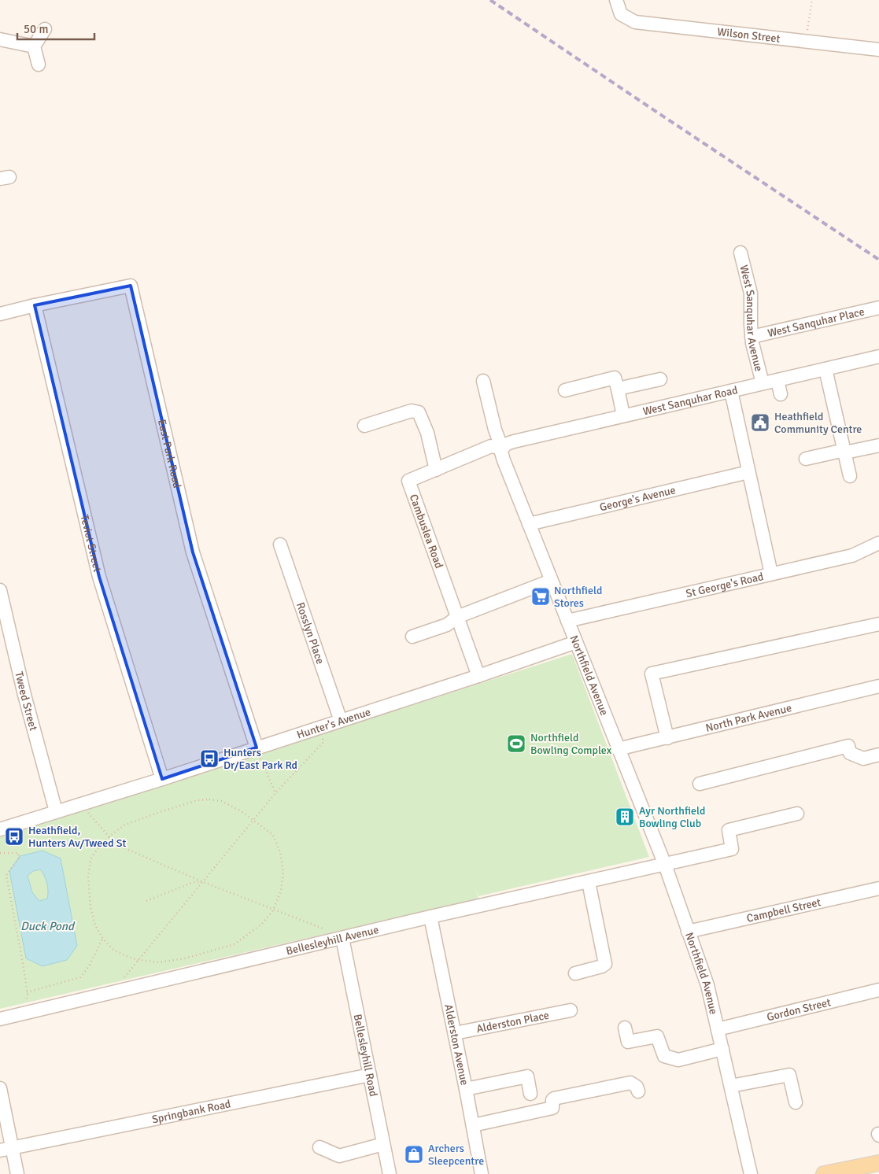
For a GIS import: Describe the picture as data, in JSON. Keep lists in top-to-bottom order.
{
  "streets": {
    "street": [
      "Wilson Street",
      "West Sanquhar Avenue",
      "West Sanquhar Place",
      "West Sanquhar Road",
      "East Park Road",
      "George's Avenue",
      "Cambuslea Road",
      "Teviot Street",
      "St George's Road",
      "Rosslyn Place",
      "Northfield Avenue",
      "Tweed Street",
      "North Park Avenue",
      "Hunter's Avenue",
      "Campbell Street",
      "Bellesleyhill Avenue",
      "Gordon Street",
      "Alderston Place",
      "Alderston Avenue",
      "Bellesleyhill Road",
      "Springbank Road"
    ]
  },
  "crossings": [
    ["West Sanquhar Avenue", "West Sanquhar Place"],
    ["West Sanquhar Avenue", "West Sanquhar Road"],
    ["West Sanquhar Road", "Cambuslea Road"],
    ["West Sanquhar Road", "Northfield Avenue"],
    ["East Park Road", "Teviot Street"],
    ["East Park Road", "Hunter's Avenue"],
    ["George's Avenue", "Northfield Avenue"],
    ["Cambuslea Road", "Northfield Avenue"],
    ["Cambuslea Road", "Hunter's Avenue"],
    ["Teviot Street", "Hunter's Avenue"],
    ["St George's Road", "Northfield Avenue"],
    ["Rosslyn Place", "Hunter's Avenue"],
    ["Northfield Avenue", "North Park Avenue"],
    ["Northfield Avenue", "Hunter's Avenue"],
    ["Northfield Avenue", "Campbell Street"],
    ["Northfield Avenue", "Bellesleyhill Avenue"],
    ["Northfield Avenue", "Gordon Street"],
    ["Tweed Street", "Hunter's Avenue"],
    ["Bellesleyhill Avenue", "Alderston Avenue"],
    ["Bellesleyhill Avenue", "Bellesleyhill Road"],
    ["Alderston Place", "Alderston Avenue"],
    ["Bellesleyhill Road", "Springbank Road"]
  ],
  "water": ["Duck Pond"],
  "places": {
    "public building": ["Heathfield Community Centre"],
    "supermarket": ["Northfield Stores"],
    "sports": ["Northfield Bowling Complex"],
    "bus stop": ["Hunters Dr/East Park Rd", "Heathfield, Hunters Av/Tweed St"],
    "building": ["Ayr Northfield Bowling Club"],
    "shop": ["Archers Sleepcentre"]
  },
  "scale_bar": "50 m"
}
